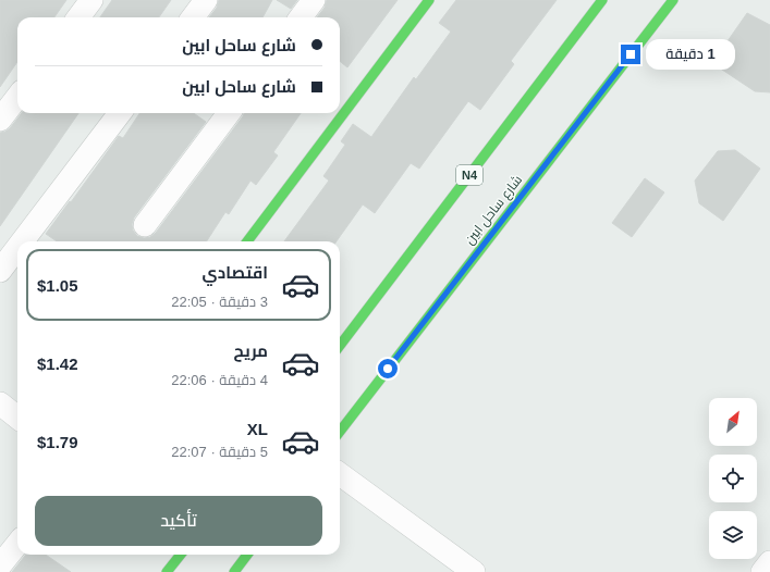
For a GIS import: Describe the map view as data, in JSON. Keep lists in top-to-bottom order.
{
  "streets": {
    "main road": ["N4", "شارع ساحل ابين"]
  },
  "north": "top right",
  "page": {
    "banner": ["شارع ساحل ابين", "شارع ساحل ابين"],
    "bubble": "1 دقيقة",
    "list": [
      {
        "name": "اقتصادي",
        "note": "3 دقيقة · 22:05",
        "value": "$1.05"
      },
      {
        "name": "مريح",
        "note": "4 دقيقة · 22:06",
        "value": "$1.42"
      },
      {
        "name": "XL",
        "note": "5 دقيقة · 22:07",
        "value": "$1.79"
      }
    ],
    "buttons": "تأكيد"
  }
}
